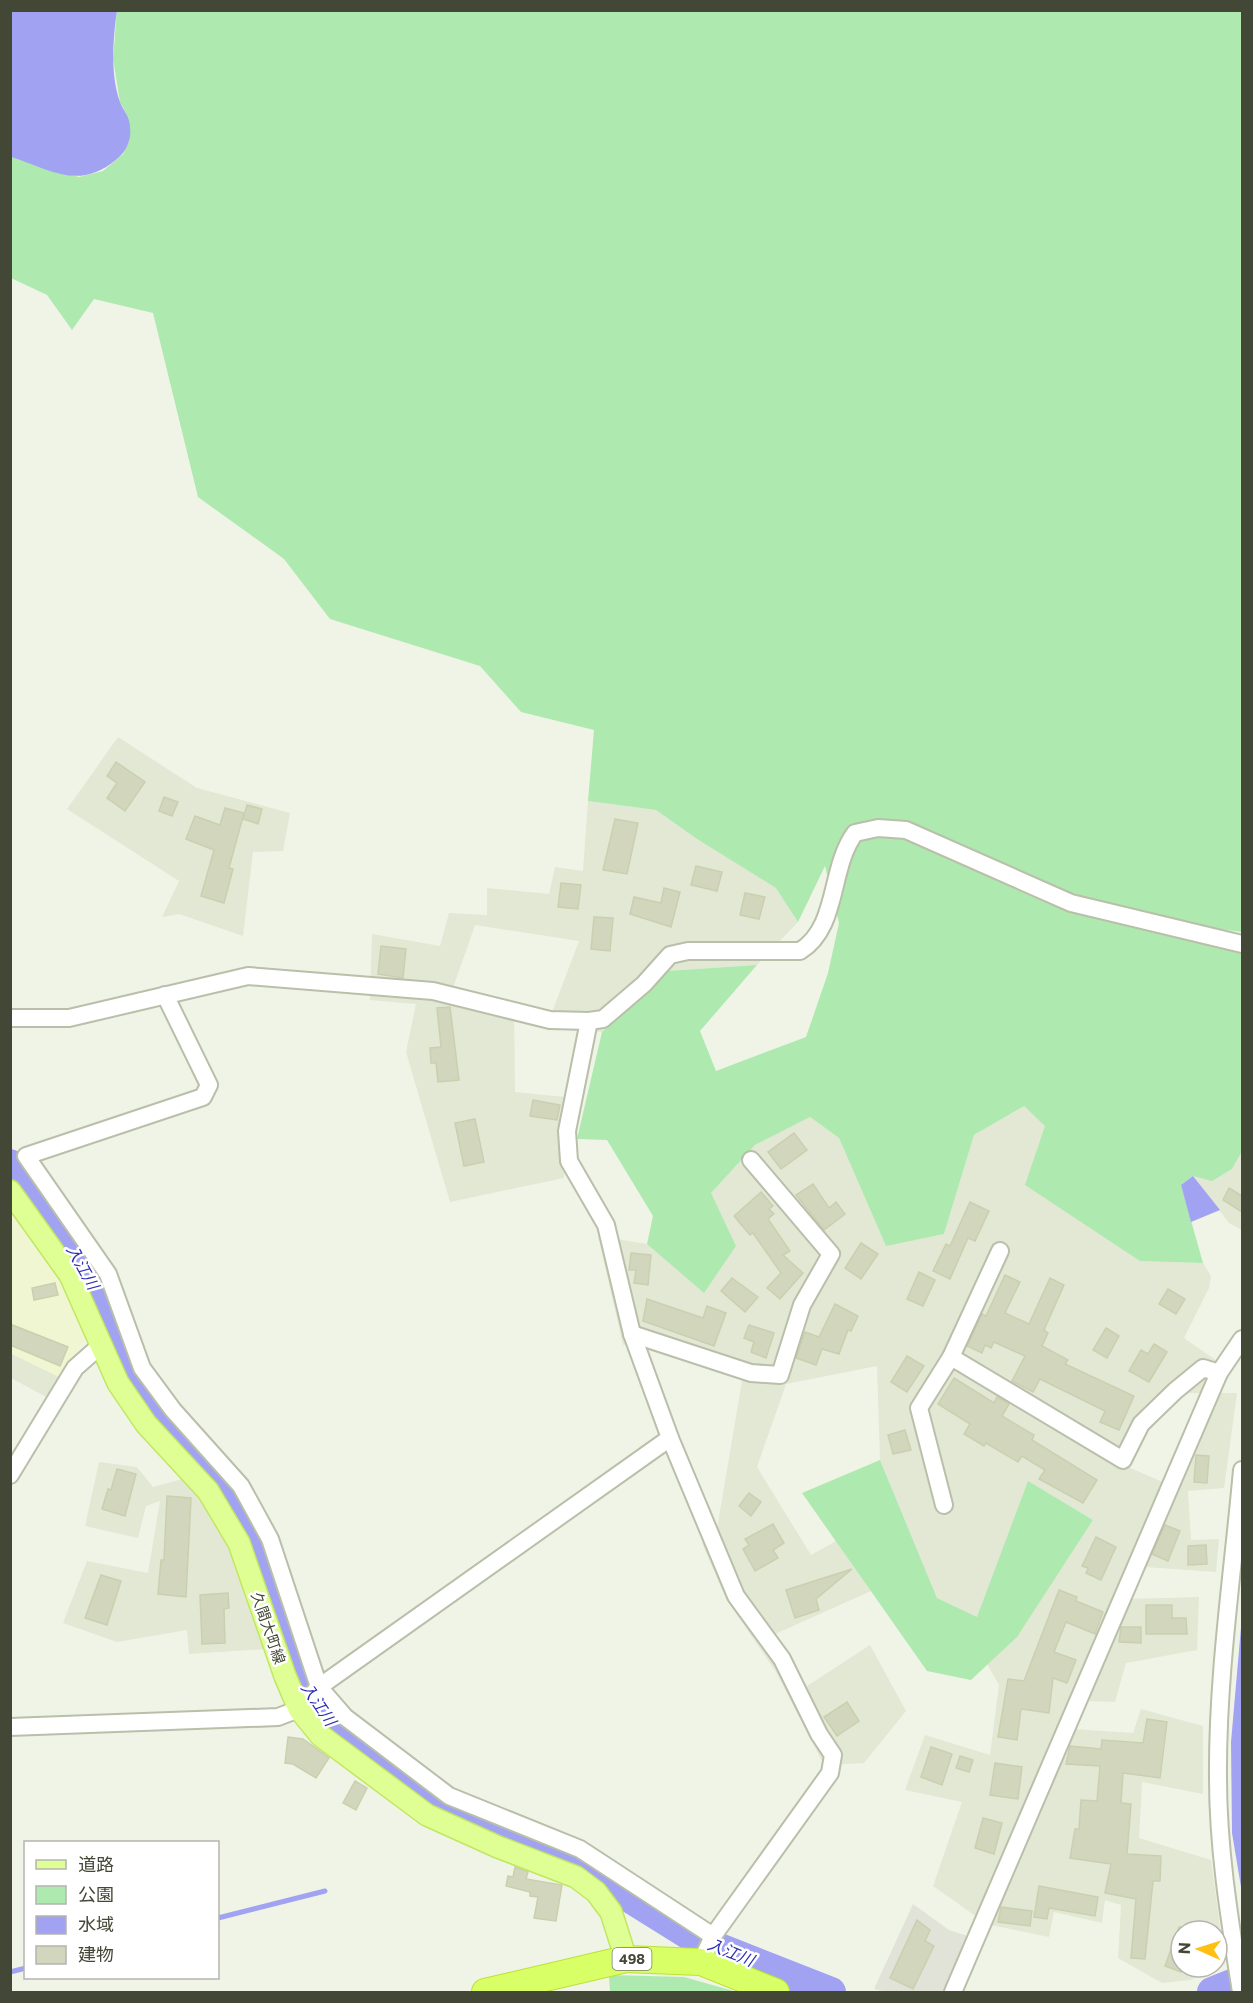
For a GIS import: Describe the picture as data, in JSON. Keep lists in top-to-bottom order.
{
  "streets": {
    "highway": ["498"],
    "main road": ["久間大町線"]
  },
  "crossings": [
    ["久間大町線", "498"]
  ],
  "water": ["入江川"],
  "legend": [
    "道路",
    "公園",
    "水域",
    "建物"
  ],
  "north": "left"
}
